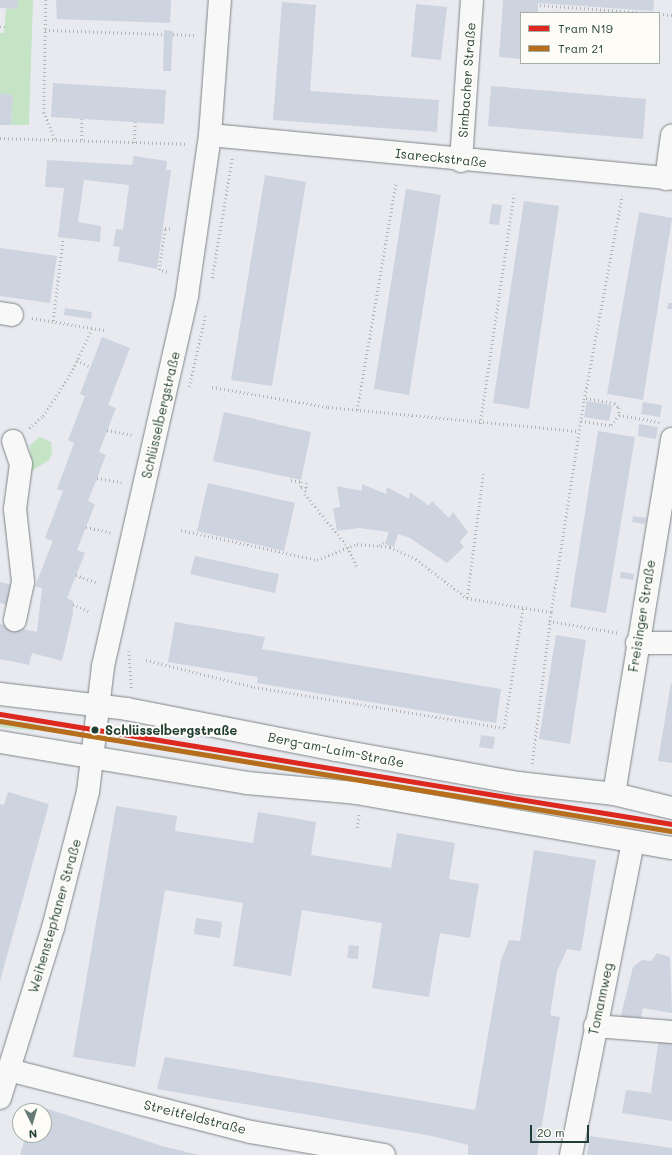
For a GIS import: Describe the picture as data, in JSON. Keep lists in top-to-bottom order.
{
  "streets": {
    "street": [
      "Simbacher Straße",
      "Isareckstraße",
      "Schlüsselbergstraße",
      "Freisinger Straße",
      "Berg-am-Laim-Straße",
      "Weihenstephaner Straße",
      "Tomannweg",
      "Streitfeldstraße"
    ]
  },
  "crossings": [
    ["Simbacher Straße", "Isareckstraße"],
    ["Isareckstraße", "Schlüsselbergstraße"],
    ["Schlüsselbergstraße", "Berg-am-Laim-Straße"],
    ["Schlüsselbergstraße", "Weihenstephaner Straße"],
    ["Freisinger Straße", "Berg-am-Laim-Straße"],
    ["Weihenstephaner Straße", "Streitfeldstraße"]
  ],
  "places": ["Schlüsselbergstraße"],
  "lines": ["tram line N19", "tram line 21"],
  "legend": ["Tram N19", "Tram 21"],
  "scale_bar": "20 m",
  "north": "bottom"
}
